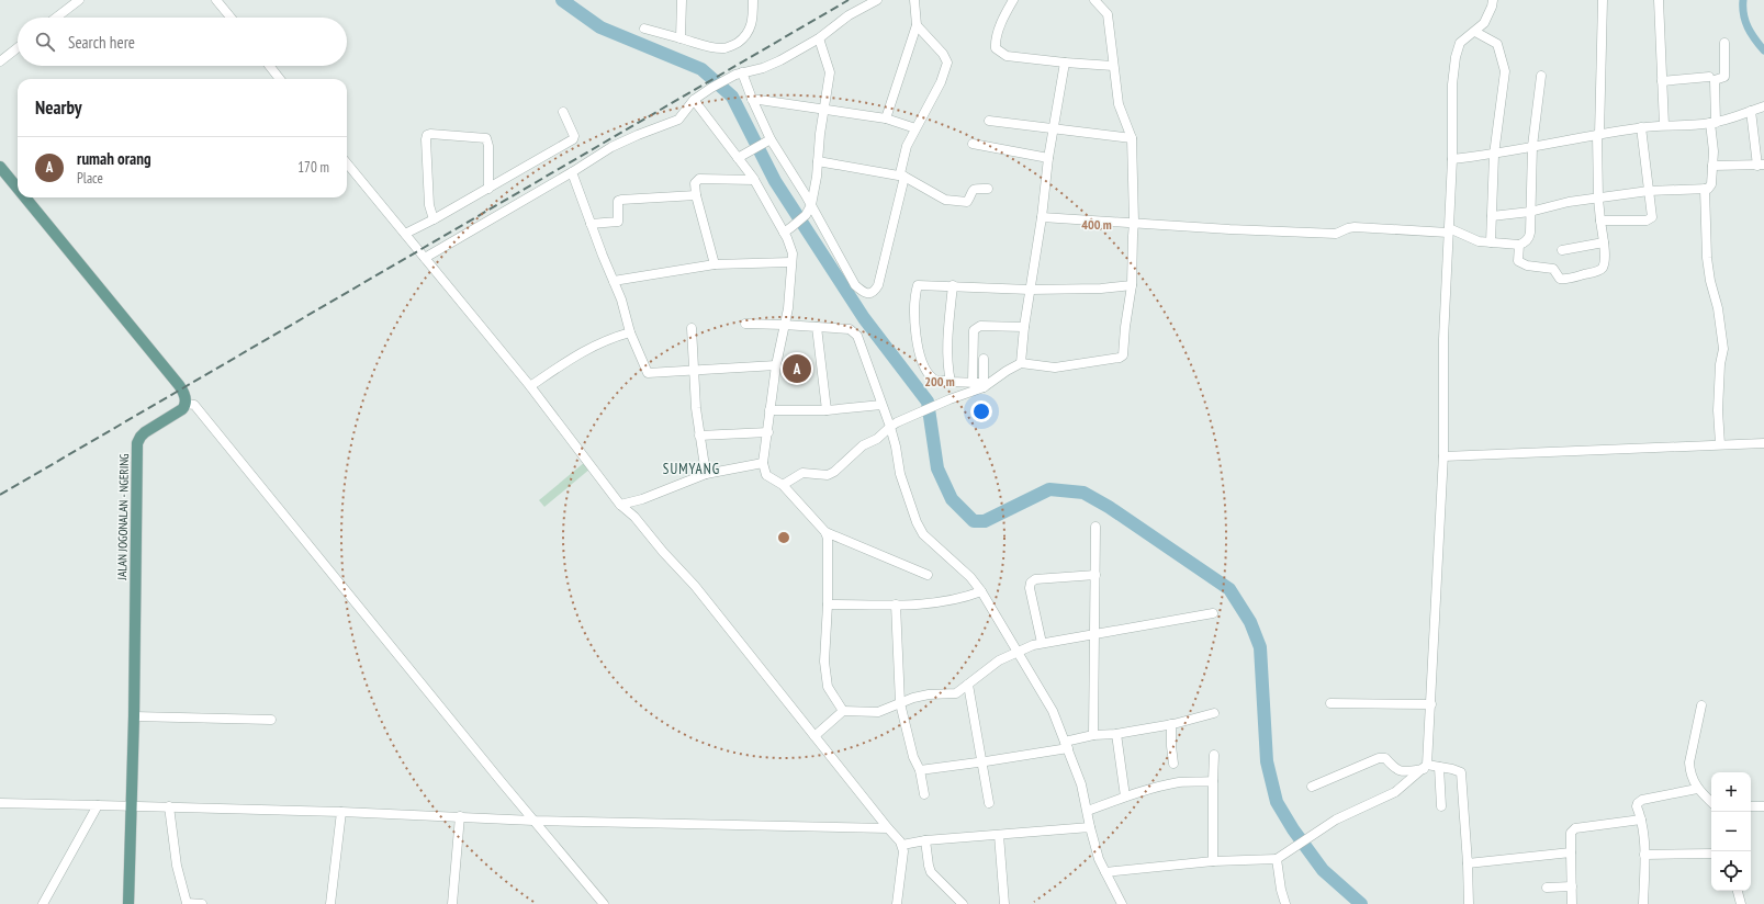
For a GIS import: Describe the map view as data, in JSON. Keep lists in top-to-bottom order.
{
  "streets": {
    "main road": ["JALAN JOGONALAN - NGERING"]
  },
  "districts": ["SUMYANG"],
  "page": {
    "search": "Search here",
    "heading": "Nearby",
    "list": [
      {
        "mark": "A",
        "name": "rumah orang",
        "note": "Place",
        "value": "170 m"
      }
    ],
    "pins": "A",
    "map_buttons": ["+", "−"]
  },
  "rings": ["400 m", "200 m"]
}
